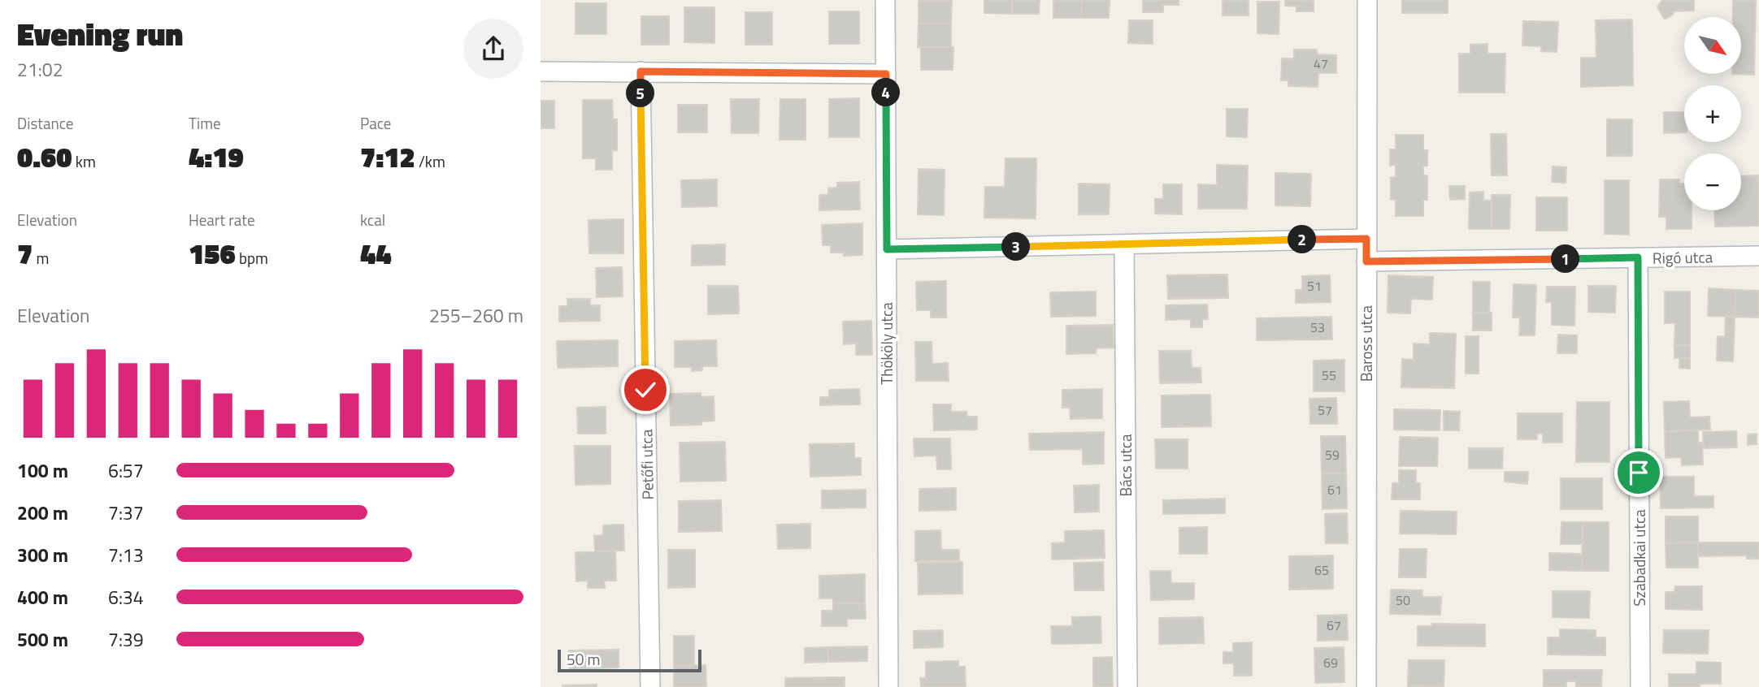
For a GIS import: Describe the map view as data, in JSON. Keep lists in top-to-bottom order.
{
  "streets": {
    "street": [
      "Rigó utca",
      "Thököly utca",
      "Baross utca",
      "Petőfi utca",
      "Bács utca",
      "Szabadkai utca"
    ]
  },
  "crossings": [
    ["Rigó utca", "Baross utca"],
    ["Rigó utca", "Szabadkai utca"]
  ],
  "house_numbers": [
    "47",
    "51",
    "53",
    "55",
    "57",
    "59",
    "61",
    "65",
    "50",
    "67",
    "69"
  ],
  "scale_bar": "50 m",
  "north": "bottom right",
  "page": {
    "heading": ["Evening run", "21:02"],
    "map_buttons": ["+", "−"],
    "pins": [
      "4",
      "5",
      "2",
      "3",
      "1"
    ],
    "stats": [
      ["Distance", "0.60 km"],
      ["Time", "4:19"],
      ["Pace", "7:12 /km"],
      ["Elevation", "7 m"],
      ["Heart rate", "156 bpm"],
      ["kcal", "44"]
    ],
    "chart": ["Elevation", "255–260 m"],
    "list": [
      {
        "name": "100 m",
        "note": "6:57"
      },
      {
        "name": "200 m",
        "note": "7:37"
      },
      {
        "name": "300 m",
        "note": "7:13"
      },
      {
        "name": "400 m",
        "note": "6:34"
      },
      {
        "name": "500 m",
        "note": "7:39"
      }
    ],
    "scale": "50 m"
  }
}
